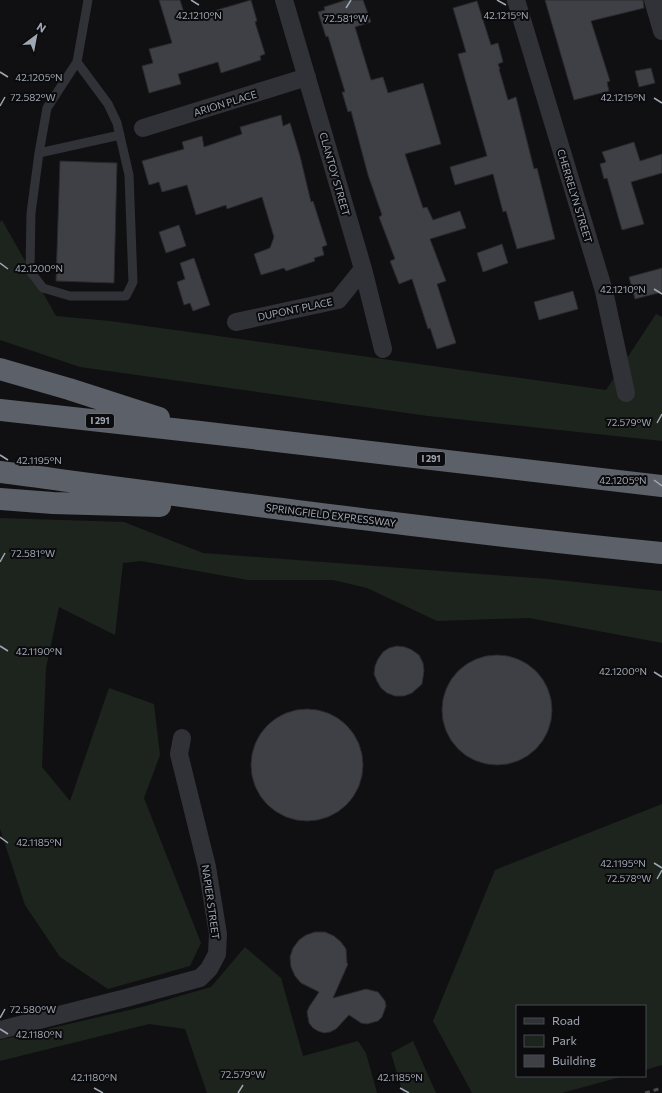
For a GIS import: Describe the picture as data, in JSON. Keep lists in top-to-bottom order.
{
  "streets": {
    "highway": ["I 291", "SPRINGFIELD EXPRESSWAY"],
    "street": [
      "ARION PLACE",
      "CLANTOY STREET",
      "CHERRELYN STREET",
      "DUPONT PLACE",
      "NAPIER STREET"
    ]
  },
  "crossings": [
    ["ARION PLACE", "CLANTOY STREET"],
    ["CLANTOY STREET", "DUPONT PLACE"]
  ],
  "legend": ["Road", "Park", "Building"],
  "north": "top right",
  "coordinates": [
    "42.1210°N",
    "42.1215°N",
    "72.581°W",
    "42.1205°N",
    "72.582°W",
    "42.1200°N",
    "72.579°W",
    "42.1195°N",
    "42.1190°N",
    "42.1185°N",
    "72.578°W",
    "72.580°W",
    "42.1180°N"
  ]
}
